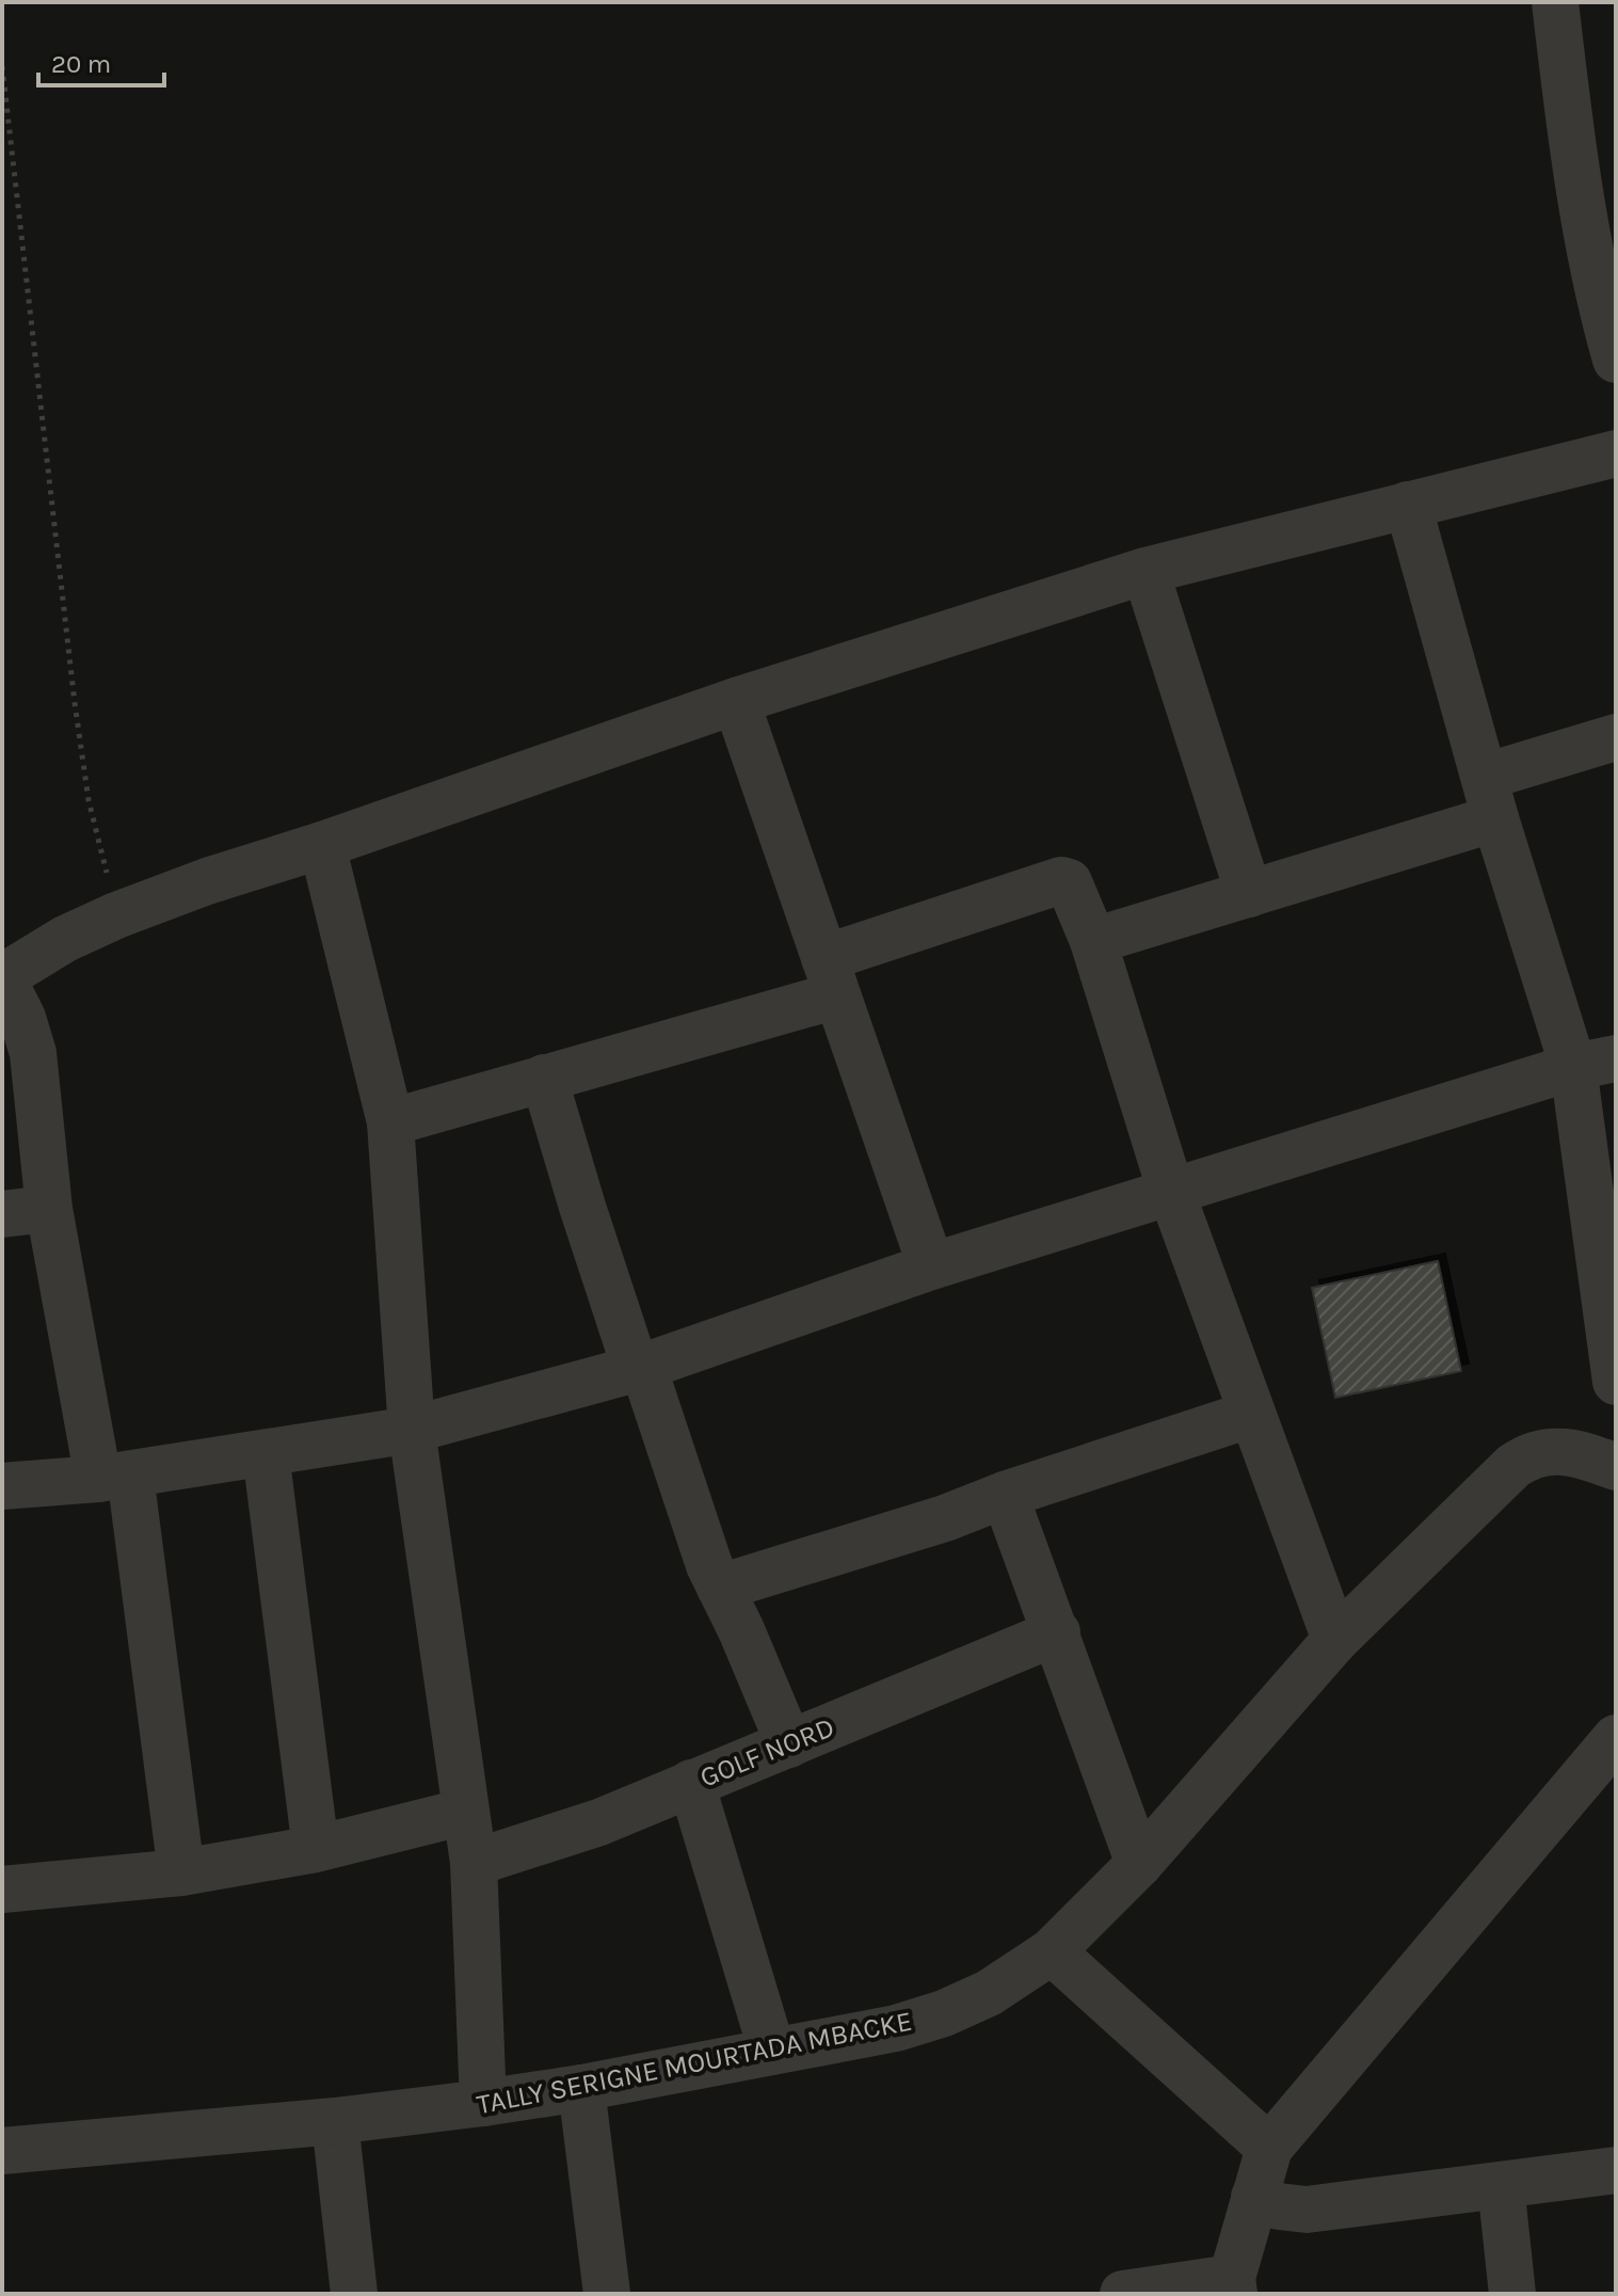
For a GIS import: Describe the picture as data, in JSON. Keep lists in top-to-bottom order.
{
  "streets": {
    "street": ["GOLF NORD", "TALLY SERIGNE MOURTADA MBACKE"]
  },
  "scale_bar": "20 m"
}
